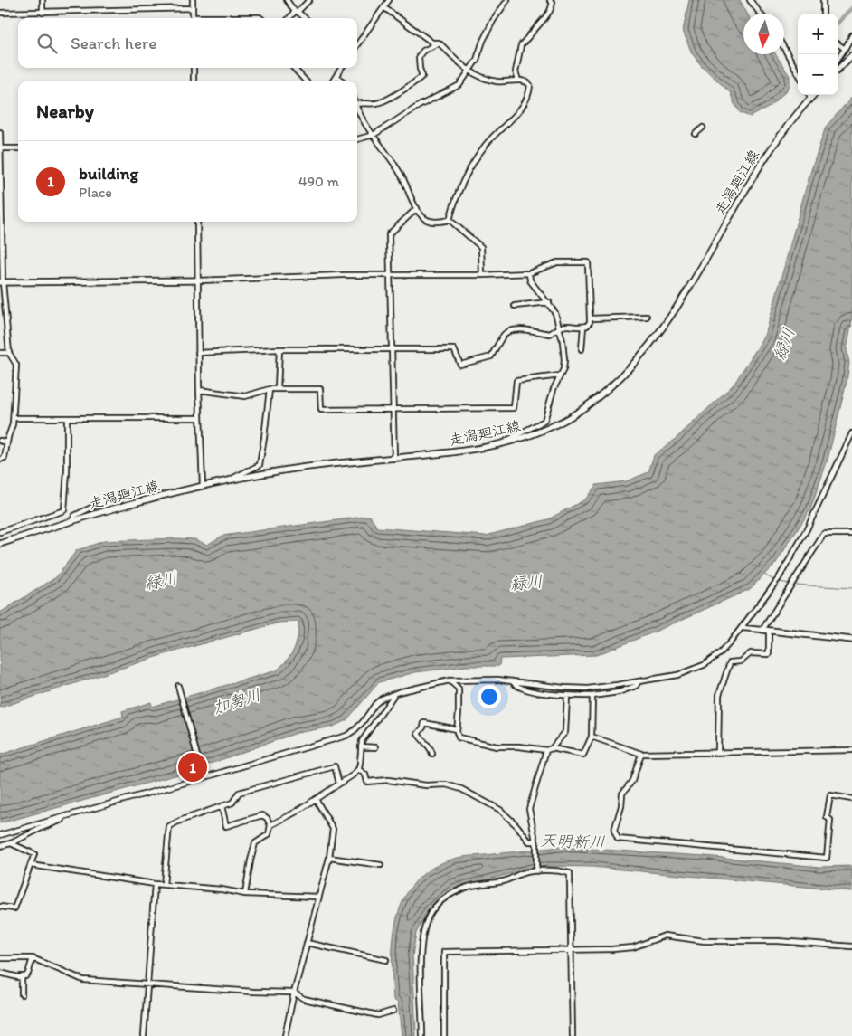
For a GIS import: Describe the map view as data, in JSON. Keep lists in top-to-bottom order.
{
  "streets": {
    "main road": ["走潟廻江線"]
  },
  "water": ["緑川", "加勢川", "天明新川"],
  "north": "bottom",
  "page": {
    "map_buttons": ["+", "−"],
    "search": "Search here",
    "heading": "Nearby",
    "list": [
      {
        "mark": "1",
        "name": "building",
        "note": "Place",
        "value": "490 m"
      }
    ],
    "pins": "1"
  }
}
